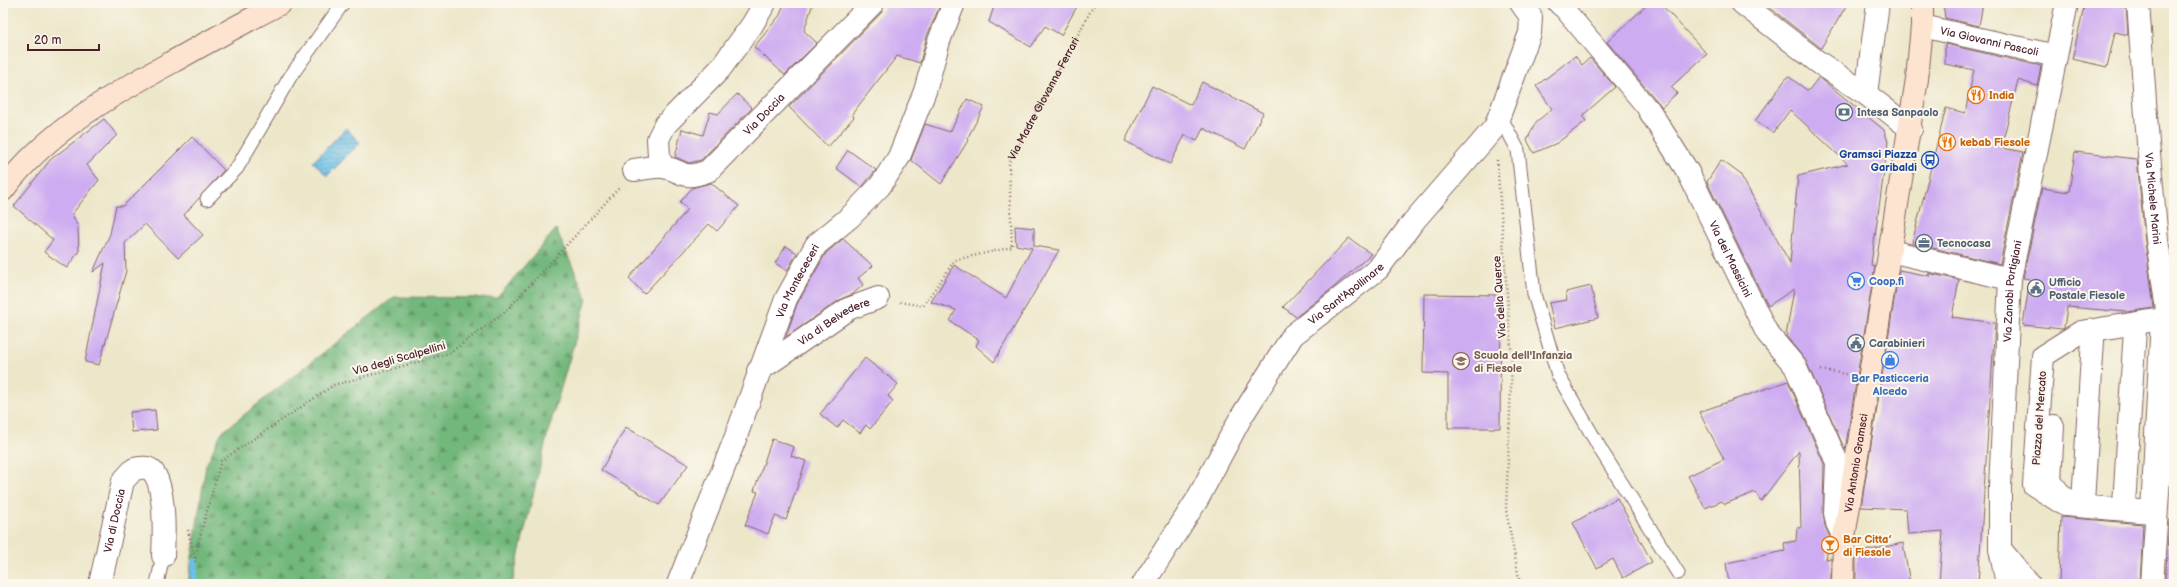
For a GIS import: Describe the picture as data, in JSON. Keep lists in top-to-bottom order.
{
  "streets": {
    "main road": ["Via Antonio Gramsci"],
    "street": [
      "Via Giovanni Pascoli",
      "Via Doccia",
      "Via Michele Marini",
      "Via dei Massicini",
      "Via Montececeri",
      "Via Zanobi Portigiani",
      "Via Sant'Apollinare",
      "Via di Belvedere",
      "Piazza del Mercato",
      "Via di Doccia"
    ],
    "path": ["Via Madre Giovanna Ferrari", "Via della Querce", "Via degli Scalpellini"]
  },
  "crossings": [
    ["Via Giovanni Pascoli", "Via Zanobi Portigiani"],
    ["Via Giovanni Pascoli", "Via Antonio Gramsci"],
    ["Via Madre Giovanna Ferrari", "Via di Belvedere"],
    ["Via Doccia", "Via degli Scalpellini"],
    ["Via Michele Marini", "Piazza del Mercato"],
    ["Via dei Massicini", "Via Antonio Gramsci"],
    ["Via Montececeri", "Via di Belvedere"],
    ["Via Sant'Apollinare", "Via della Querce"]
  ],
  "places": {
    "restaurant": ["India", "kebab Fiesole"],
    "bank": ["Intesa Sanpaolo"],
    "bus stop": ["Gramsci Piazza Garibaldi"],
    "office": ["Tecnocasa"],
    "supermarket": ["Coop.fi"],
    "public building": ["Ufficio Postale Fiesole", "Carabinieri"],
    "shop": ["Bar Pasticceria Alcedo"],
    "school or university": ["Scuola dell'Infanzia di Fiesole"],
    "bar": ["Bar Citta’ di Fiesole"]
  },
  "scale_bar": "20 m"
}
